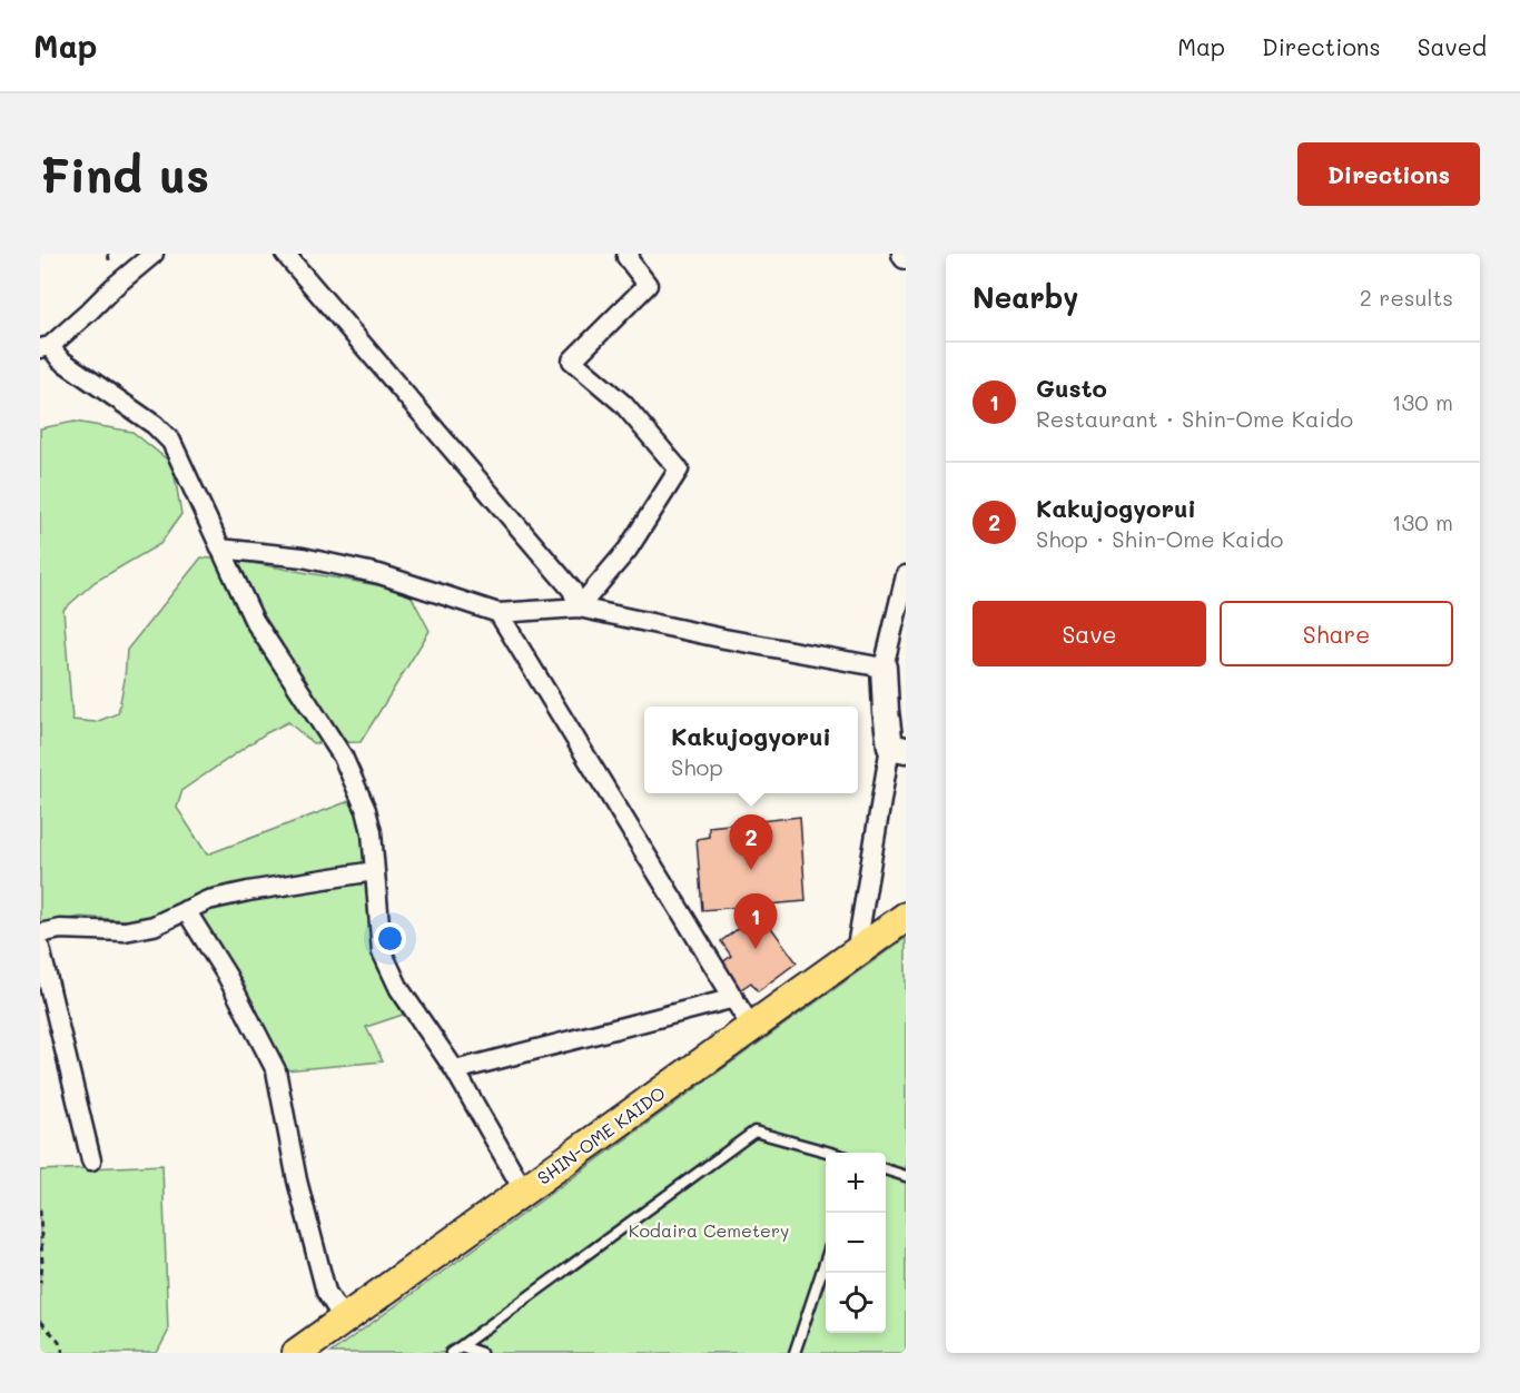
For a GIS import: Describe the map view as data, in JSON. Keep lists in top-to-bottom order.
{
  "streets": {
    "main road": ["SHIN-OME KAIDO"]
  },
  "parks": ["Kodaira Cemetery"],
  "page": {
    "header": "Map",
    "nav": ["Map", "Directions", "Saved"],
    "buttons": [
      "Directions",
      ["Save", "Share"]
    ],
    "title": "Find us",
    "heading": ["Nearby", "2 results"],
    "list": [
      {
        "mark": "1",
        "name": "Gusto",
        "note": "Restaurant · Shin-Ome Kaido",
        "value": "130 m"
      },
      {
        "mark": "2",
        "name": "Kakujogyorui",
        "note": "Shop · Shin-Ome Kaido",
        "value": "130 m"
      }
    ],
    "popup": ["Kakujogyorui", "Shop"],
    "pins": ["2", "1"],
    "map_buttons": ["+", "−"]
  }
}
